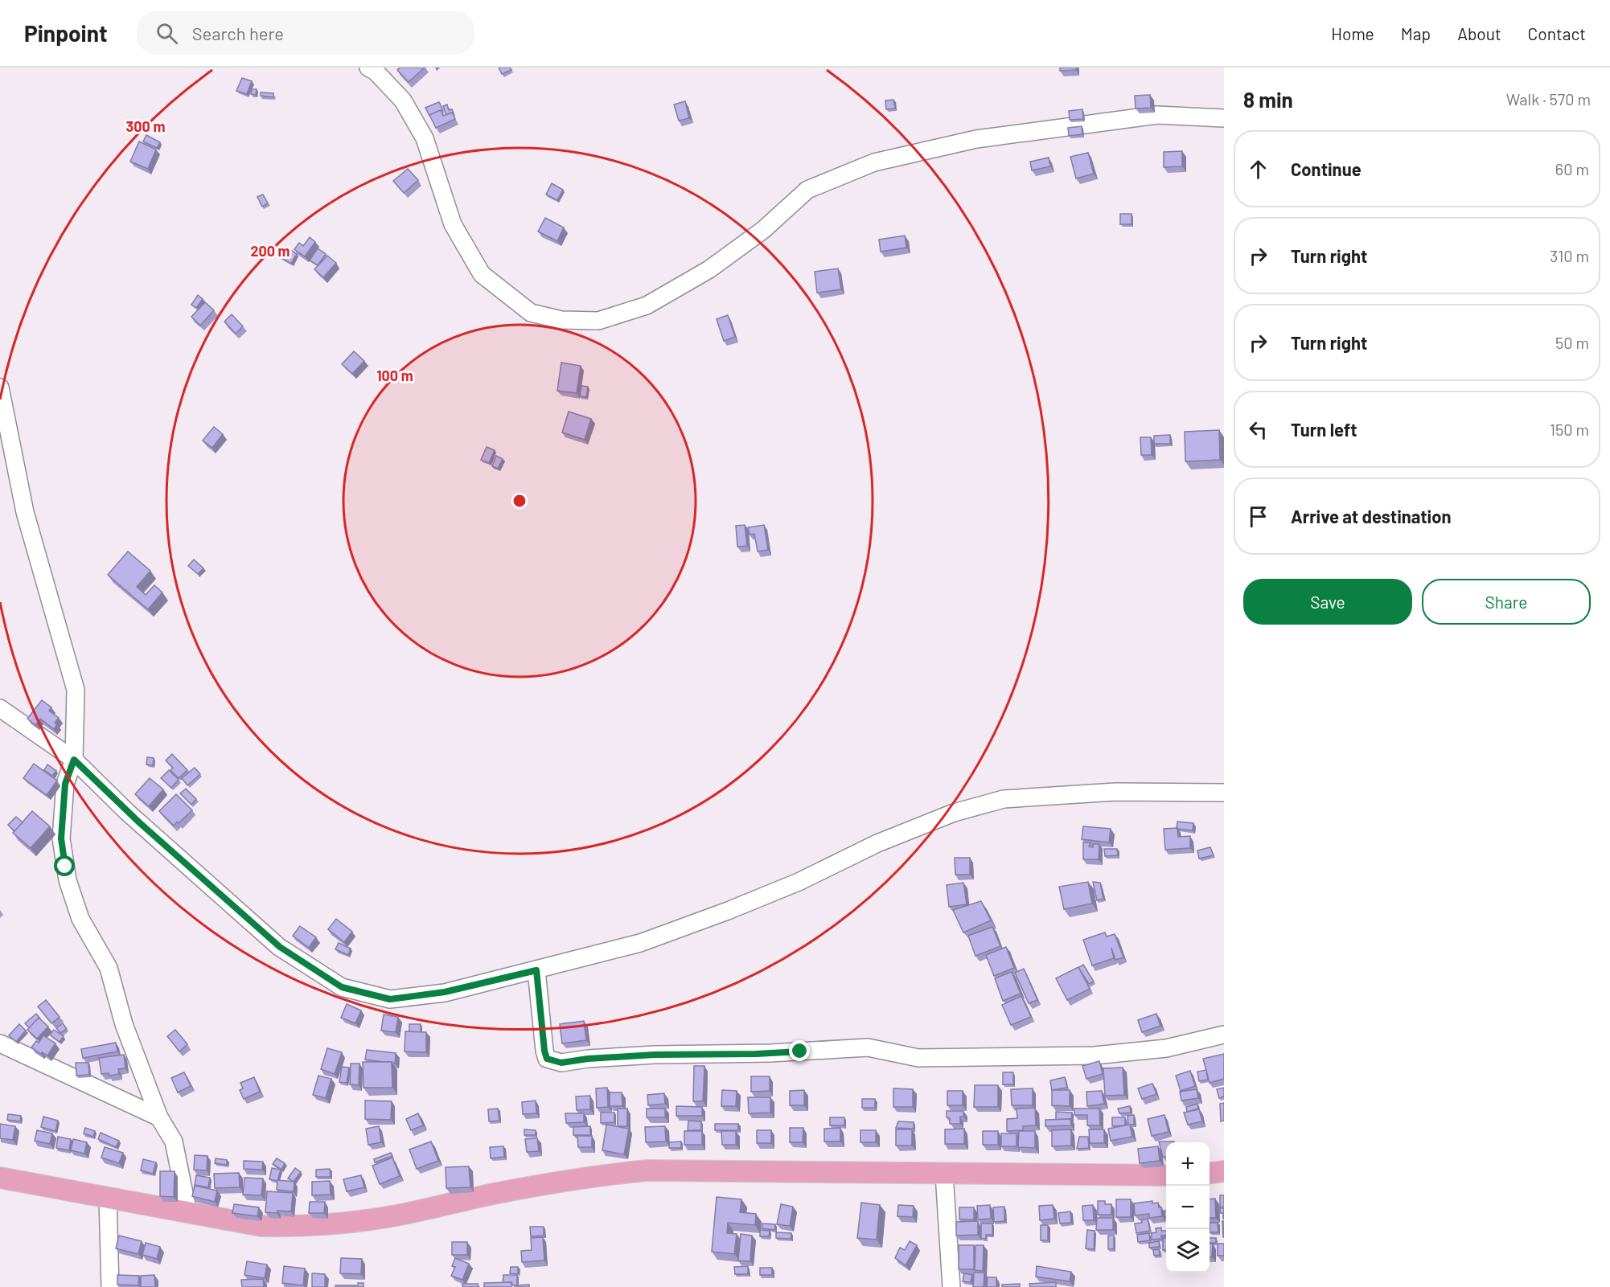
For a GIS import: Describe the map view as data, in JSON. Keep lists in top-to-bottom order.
{
  "page": {
    "header": "Pinpoint",
    "search": "Search here",
    "nav": [
      "Home",
      "Map",
      "About",
      "Contact"
    ],
    "heading": ["8 min", "Walk · 570 m"],
    "list": [
      ["Continue", "60 m"],
      ["Turn right", "310 m"],
      ["Turn right", "50 m"],
      ["Turn left", "150 m"],
      "Arrive at destination"
    ],
    "buttons": ["Save", "Share"],
    "map_buttons": ["+", "−"]
  },
  "rings": ["300 m", "200 m", "100 m"]
}
